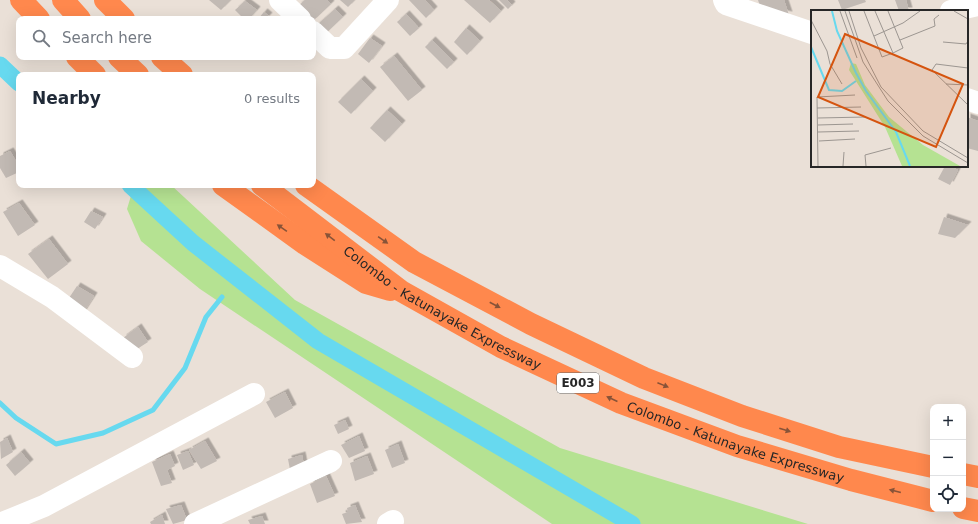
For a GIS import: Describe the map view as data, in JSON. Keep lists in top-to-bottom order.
{
  "streets": {
    "highway": ["Colombo - Katunayake Expressway", "E003"]
  },
  "page": {
    "search": "Search here",
    "heading": ["Nearby", "0 results"],
    "map_buttons": ["+", "−"]
  }
}
